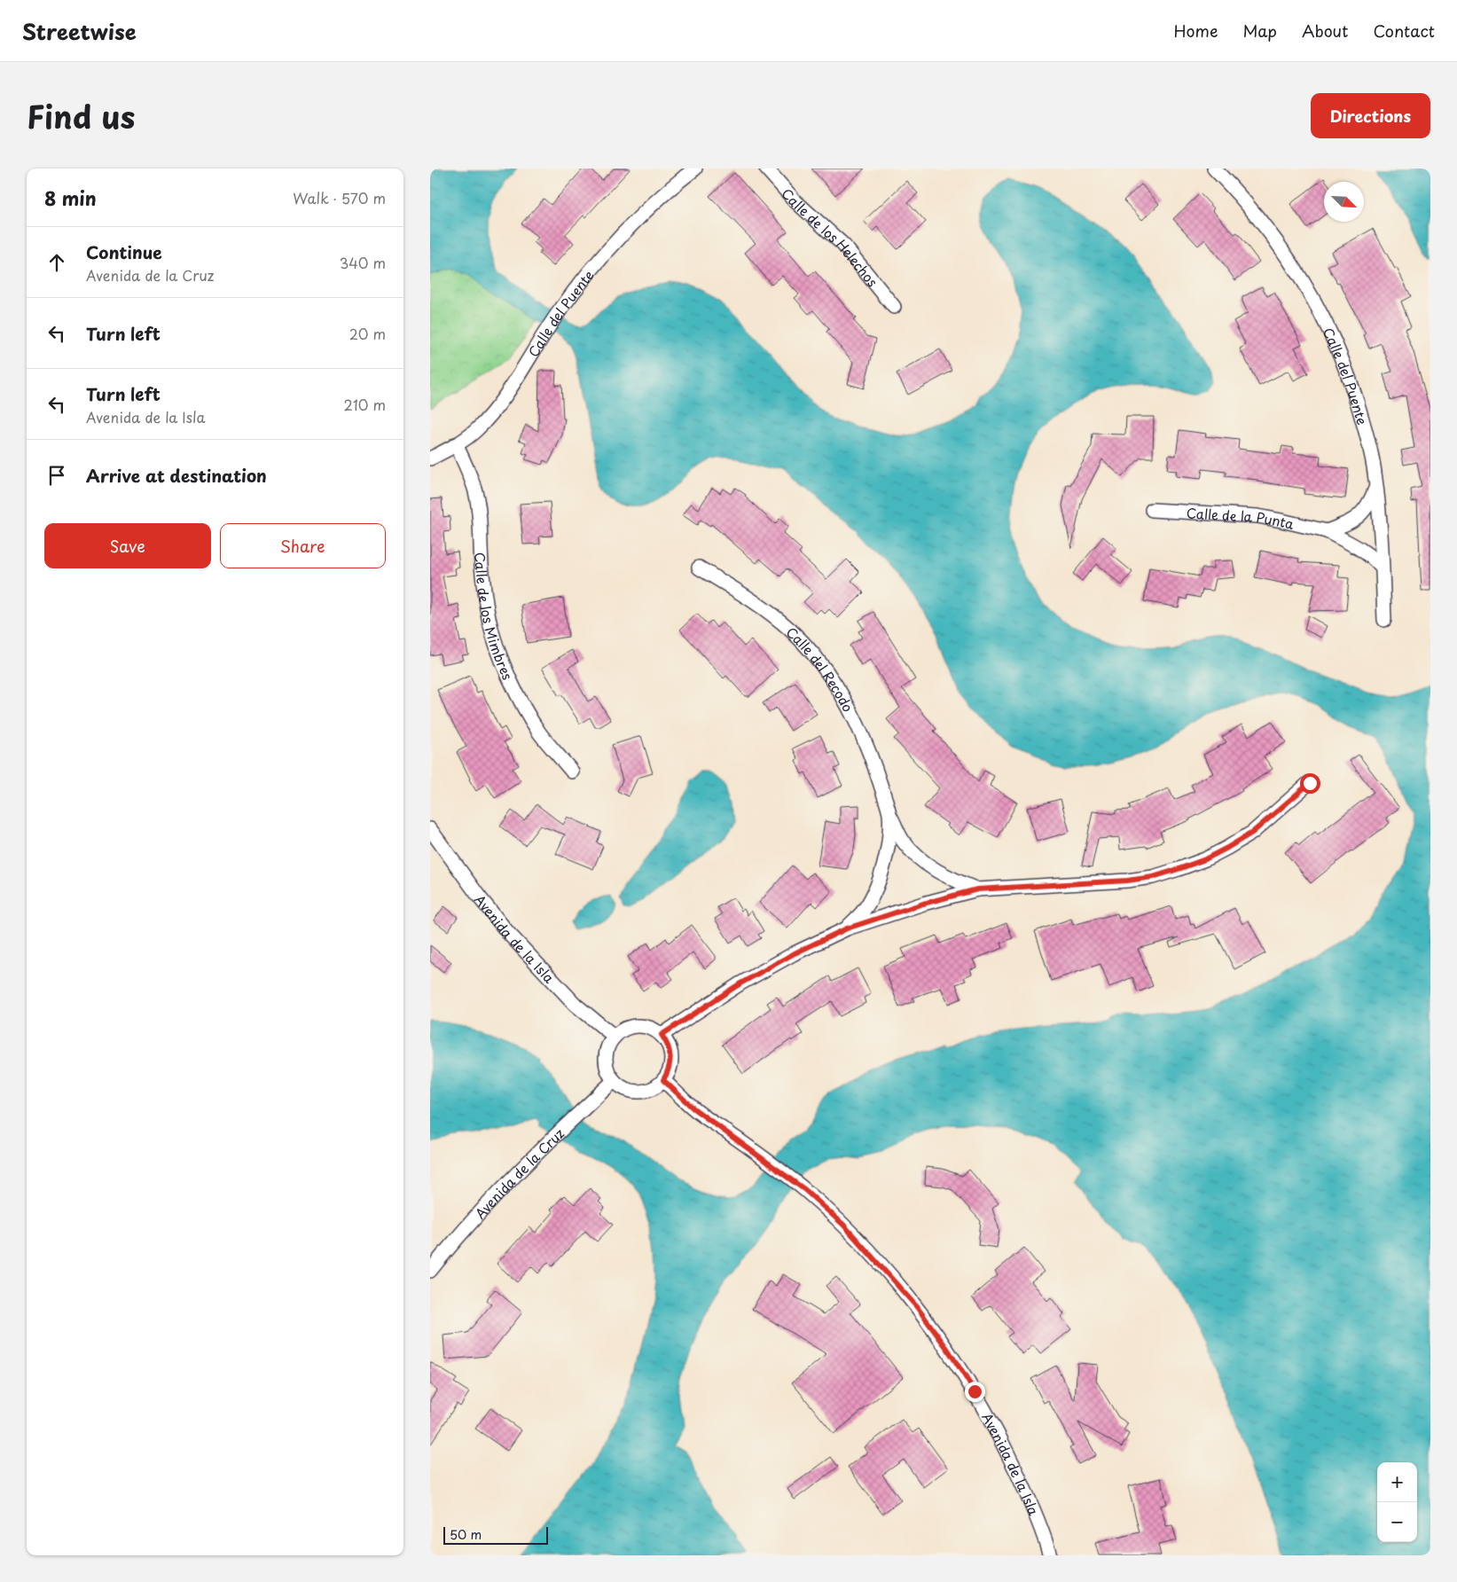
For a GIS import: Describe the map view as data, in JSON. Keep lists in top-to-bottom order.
{
  "streets": {
    "street": [
      "Calle de los Helechos",
      "Calle del Puente",
      "Calle de la Punta",
      "Calle de los Mimbres",
      "Calle del Recodo",
      "Avenida de la Isla",
      "Avenida de la Cruz"
    ]
  },
  "crossings": [
    ["Calle del Puente", "Calle de la Punta"],
    ["Calle del Puente", "Calle de los Mimbres"],
    ["Avenida de la Isla", "Avenida de la Cruz"]
  ],
  "scale_bar": "50 m",
  "north": "bottom right",
  "page": {
    "header": "Streetwise",
    "nav": [
      "Home",
      "Map",
      "About",
      "Contact"
    ],
    "title": "Find us",
    "buttons": [
      "Directions",
      ["Save", "Share"]
    ],
    "heading": ["8 min", "Walk · 570 m"],
    "list": [
      ["Continue", "Avenida de la Cruz", "340 m"],
      ["Turn left", "20 m"],
      ["Turn left", "Avenida de la Isla", "210 m"],
      "Arrive at destination"
    ],
    "map_buttons": ["+", "−"],
    "scale": "50 m"
  }
}
